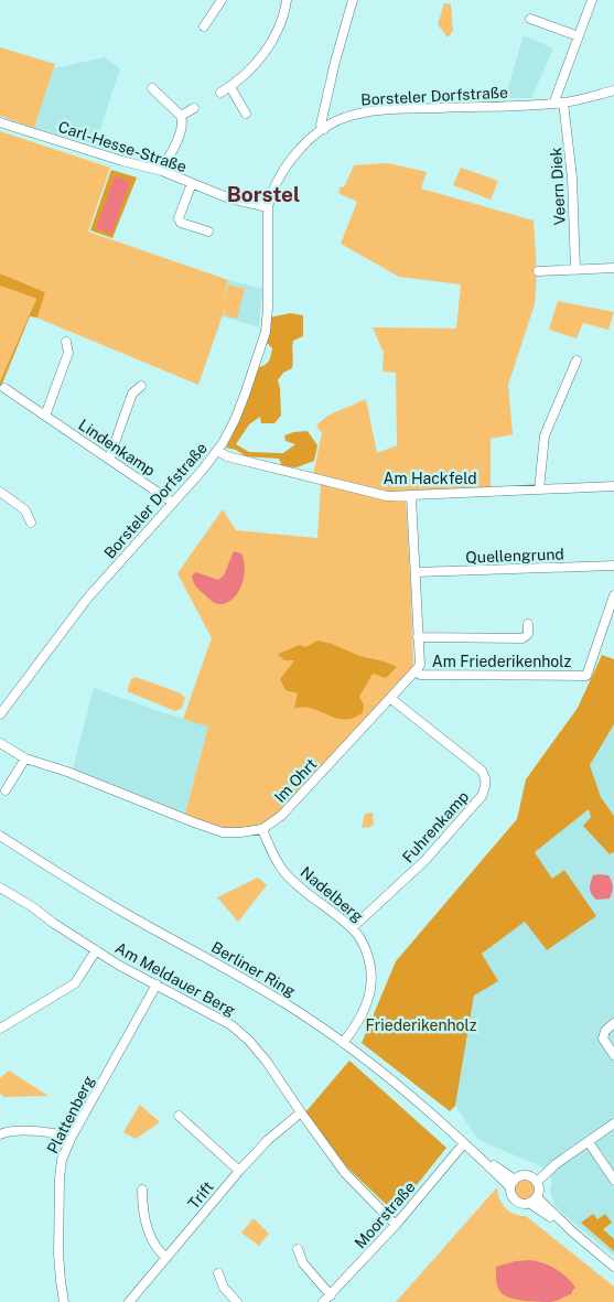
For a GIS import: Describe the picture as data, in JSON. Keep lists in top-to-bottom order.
{
  "streets": {
    "street": [
      "Borsteler Dorfstraße",
      "Carl-Hesse-Straße",
      "Veern Diek",
      "Lindenkamp",
      "Am Hackfeld",
      "Quellengrund",
      "Am Friederikenholz",
      "Im Ohrt",
      "Fuhrenkamp",
      "Nadelberg",
      "Berliner Ring",
      "Am Meldauer Berg",
      "Plattenberg",
      "Trift",
      "Moorstraße"
    ]
  },
  "crossings": [
    ["Borsteler Dorfstraße", "Carl-Hesse-Straße"],
    ["Borsteler Dorfstraße", "Veern Diek"],
    ["Borsteler Dorfstraße", "Lindenkamp"],
    ["Borsteler Dorfstraße", "Am Hackfeld"],
    ["Am Friederikenholz", "Im Ohrt"],
    ["Im Ohrt", "Fuhrenkamp"],
    ["Im Ohrt", "Nadelberg"],
    ["Fuhrenkamp", "Nadelberg"],
    ["Nadelberg", "Berliner Ring"],
    ["Berliner Ring", "Moorstraße"],
    ["Am Meldauer Berg", "Plattenberg"],
    ["Am Meldauer Berg", "Trift"],
    ["Am Meldauer Berg", "Moorstraße"]
  ],
  "districts": ["Borstel"],
  "parks": ["Friederikenholz"]
}
